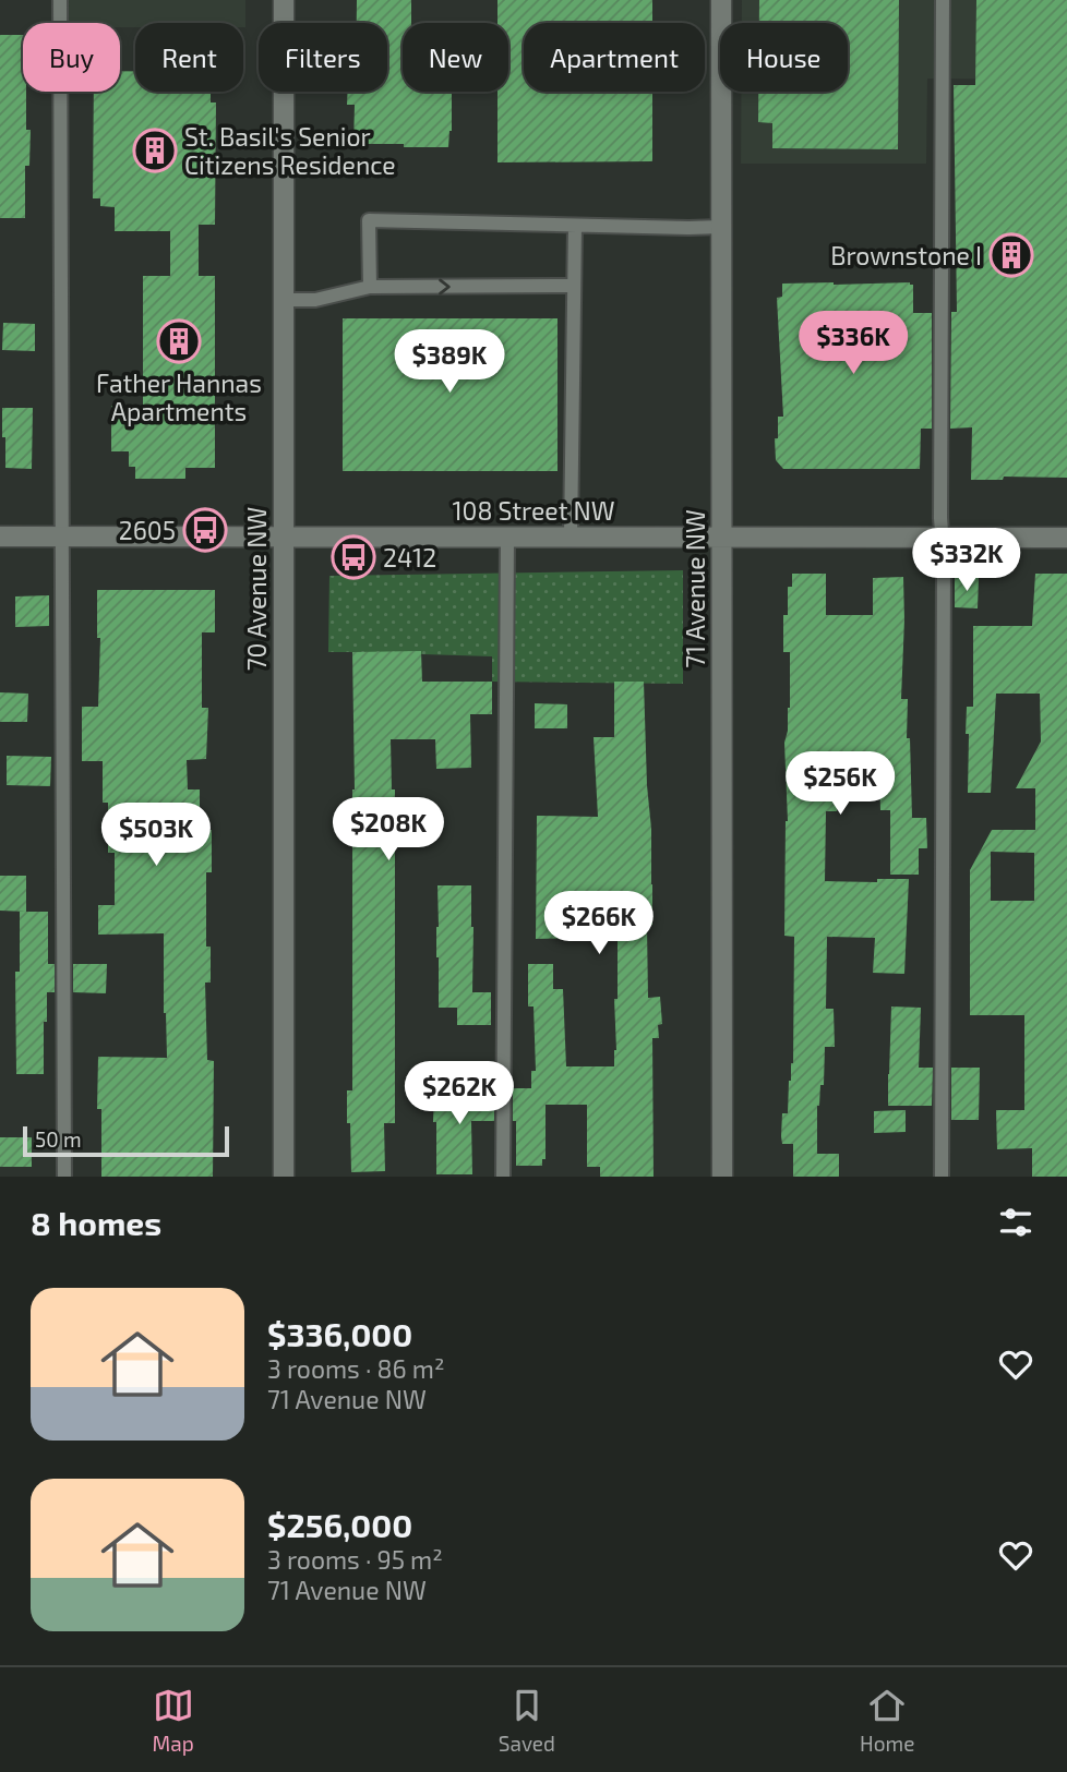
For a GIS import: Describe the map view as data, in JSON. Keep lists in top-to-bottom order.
{
  "streets": {
    "street": ["108 Street NW", "70 Avenue NW", "71 Avenue NW"]
  },
  "crossings": [
    ["108 Street NW", "70 Avenue NW"],
    ["108 Street NW", "71 Avenue NW"]
  ],
  "places": {
    "building": ["St. Basil's Senior Citizens Residence", "Brownstone I", "Father Hannas Apartments"],
    "bus stop": ["2605", "2412"]
  },
  "scale_bar": "50 m",
  "page": {
    "chip": [
      "Buy",
      "Rent",
      "Filters",
      "New",
      "Apartment",
      "House"
    ],
    "price": [
      "$336K",
      "$389K",
      "$332K",
      "$256K",
      "$208K",
      "$503K",
      "$266K",
      "$262K"
    ],
    "scale": "50 m",
    "heading": "8 homes",
    "list": [
      {
        "name": "$336,000",
        "note": "3 rooms · 86 m² · 71 Avenue NW"
      },
      {
        "name": "$256,000",
        "note": "3 rooms · 95 m² · 71 Avenue NW"
      }
    ],
    "tabs": ["Map", "Saved", "Home"]
  }
}
